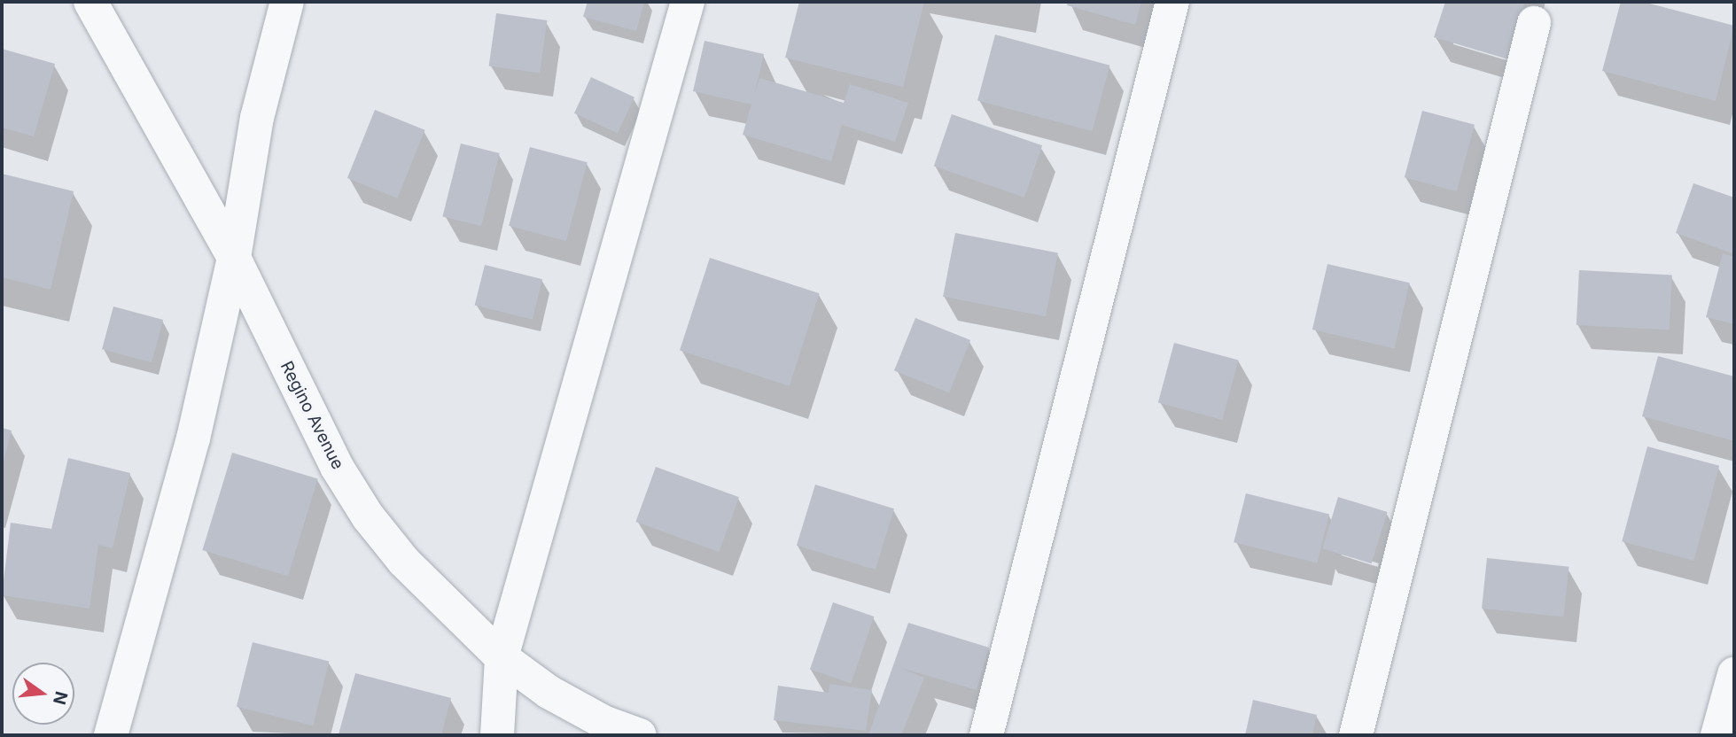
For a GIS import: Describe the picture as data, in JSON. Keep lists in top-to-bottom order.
{
  "streets": {
    "street": ["Regino Avenue"]
  },
  "north": "right"
}
